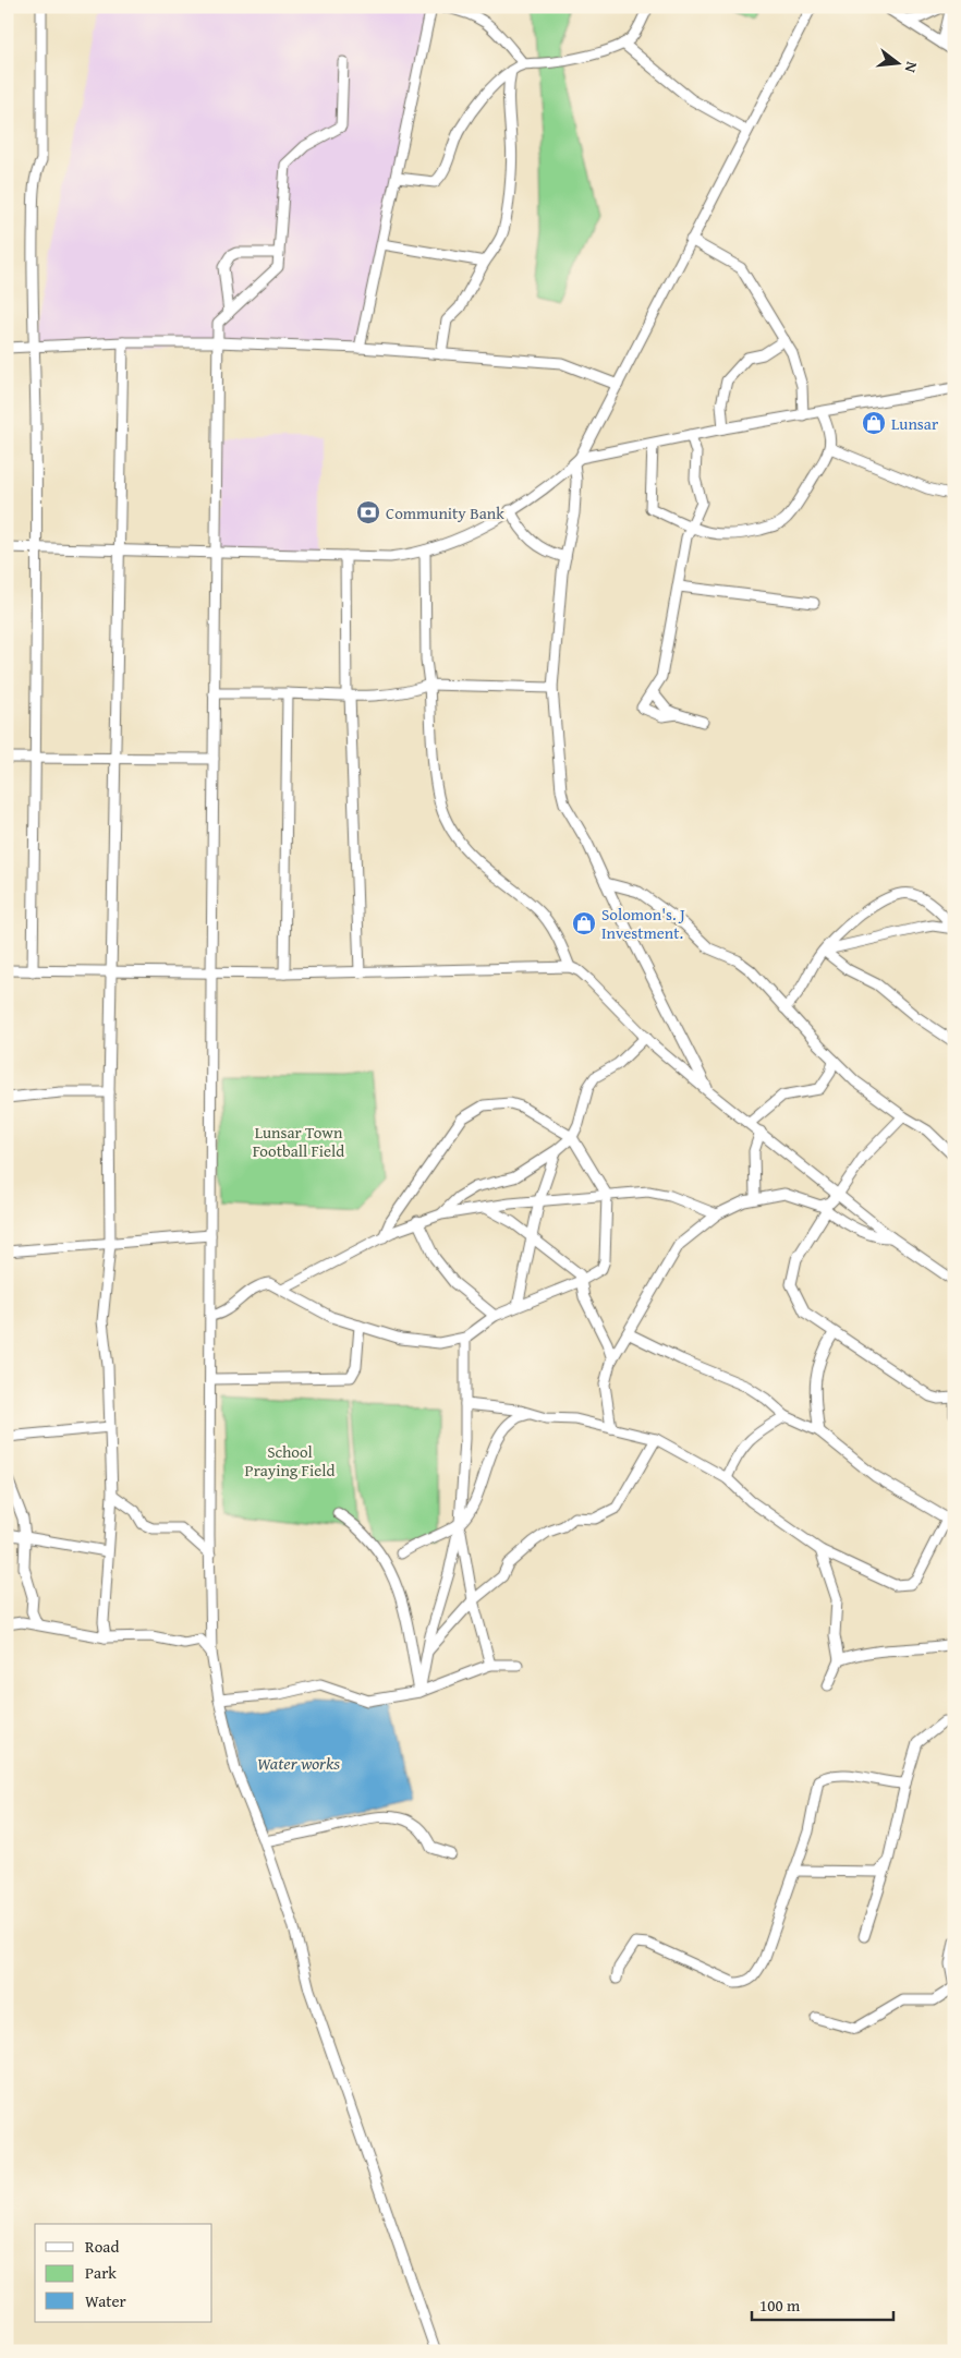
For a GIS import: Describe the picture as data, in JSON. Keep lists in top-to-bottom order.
{
  "water": ["Water works"],
  "parks": ["Lunsar Town Football Field", "School Praying Field"],
  "places": {
    "shop": ["Lunsar", "Solomon's. J Investment."],
    "bank": ["Community Bank"]
  },
  "legend": ["Road", "Park", "Water"],
  "scale_bar": "100 m",
  "north": "right"
}
